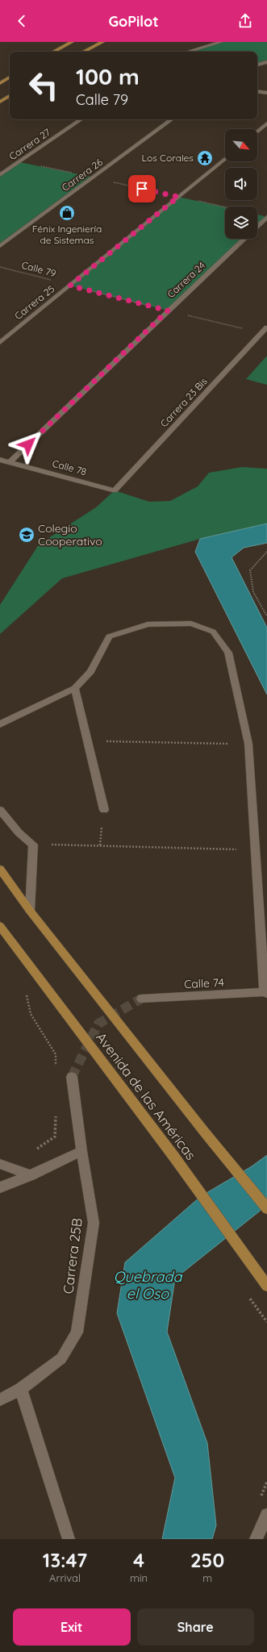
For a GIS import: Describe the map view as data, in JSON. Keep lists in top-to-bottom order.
{
  "streets": {
    "main road": ["Avenida de las Américas"],
    "street": [
      "Carrera 27",
      "Carrera 26",
      "Carrera 24",
      "Carrera 25",
      "Carrera 23 Bis",
      "Calle 78",
      "Calle 74",
      "Carrera 25B"
    ],
    "path": ["Calle 79"]
  },
  "crossings": [
    ["Calle 79", "Carrera 24"],
    ["Calle 79", "Carrera 25"],
    ["Calle 79", "Carrera 23 Bis"],
    ["Carrera 24", "Calle 78"],
    ["Carrera 23 Bis", "Calle 78"]
  ],
  "water": ["Quebrada el Oso"],
  "places": {
    "temple": ["Los Corales"],
    "shop": ["Fénix Ingeniería de Sistemas"],
    "school or university": ["Colegio Cooperativo"]
  },
  "north": "bottom right",
  "page": {
    "header": "GoPilot",
    "turn": ["100 m", "Calle 79"],
    "eta": [
      "13:47",
      "Arrival",
      "4",
      "min",
      "250",
      "m"
    ],
    "buttons": ["Exit", "Share"]
  }
}
